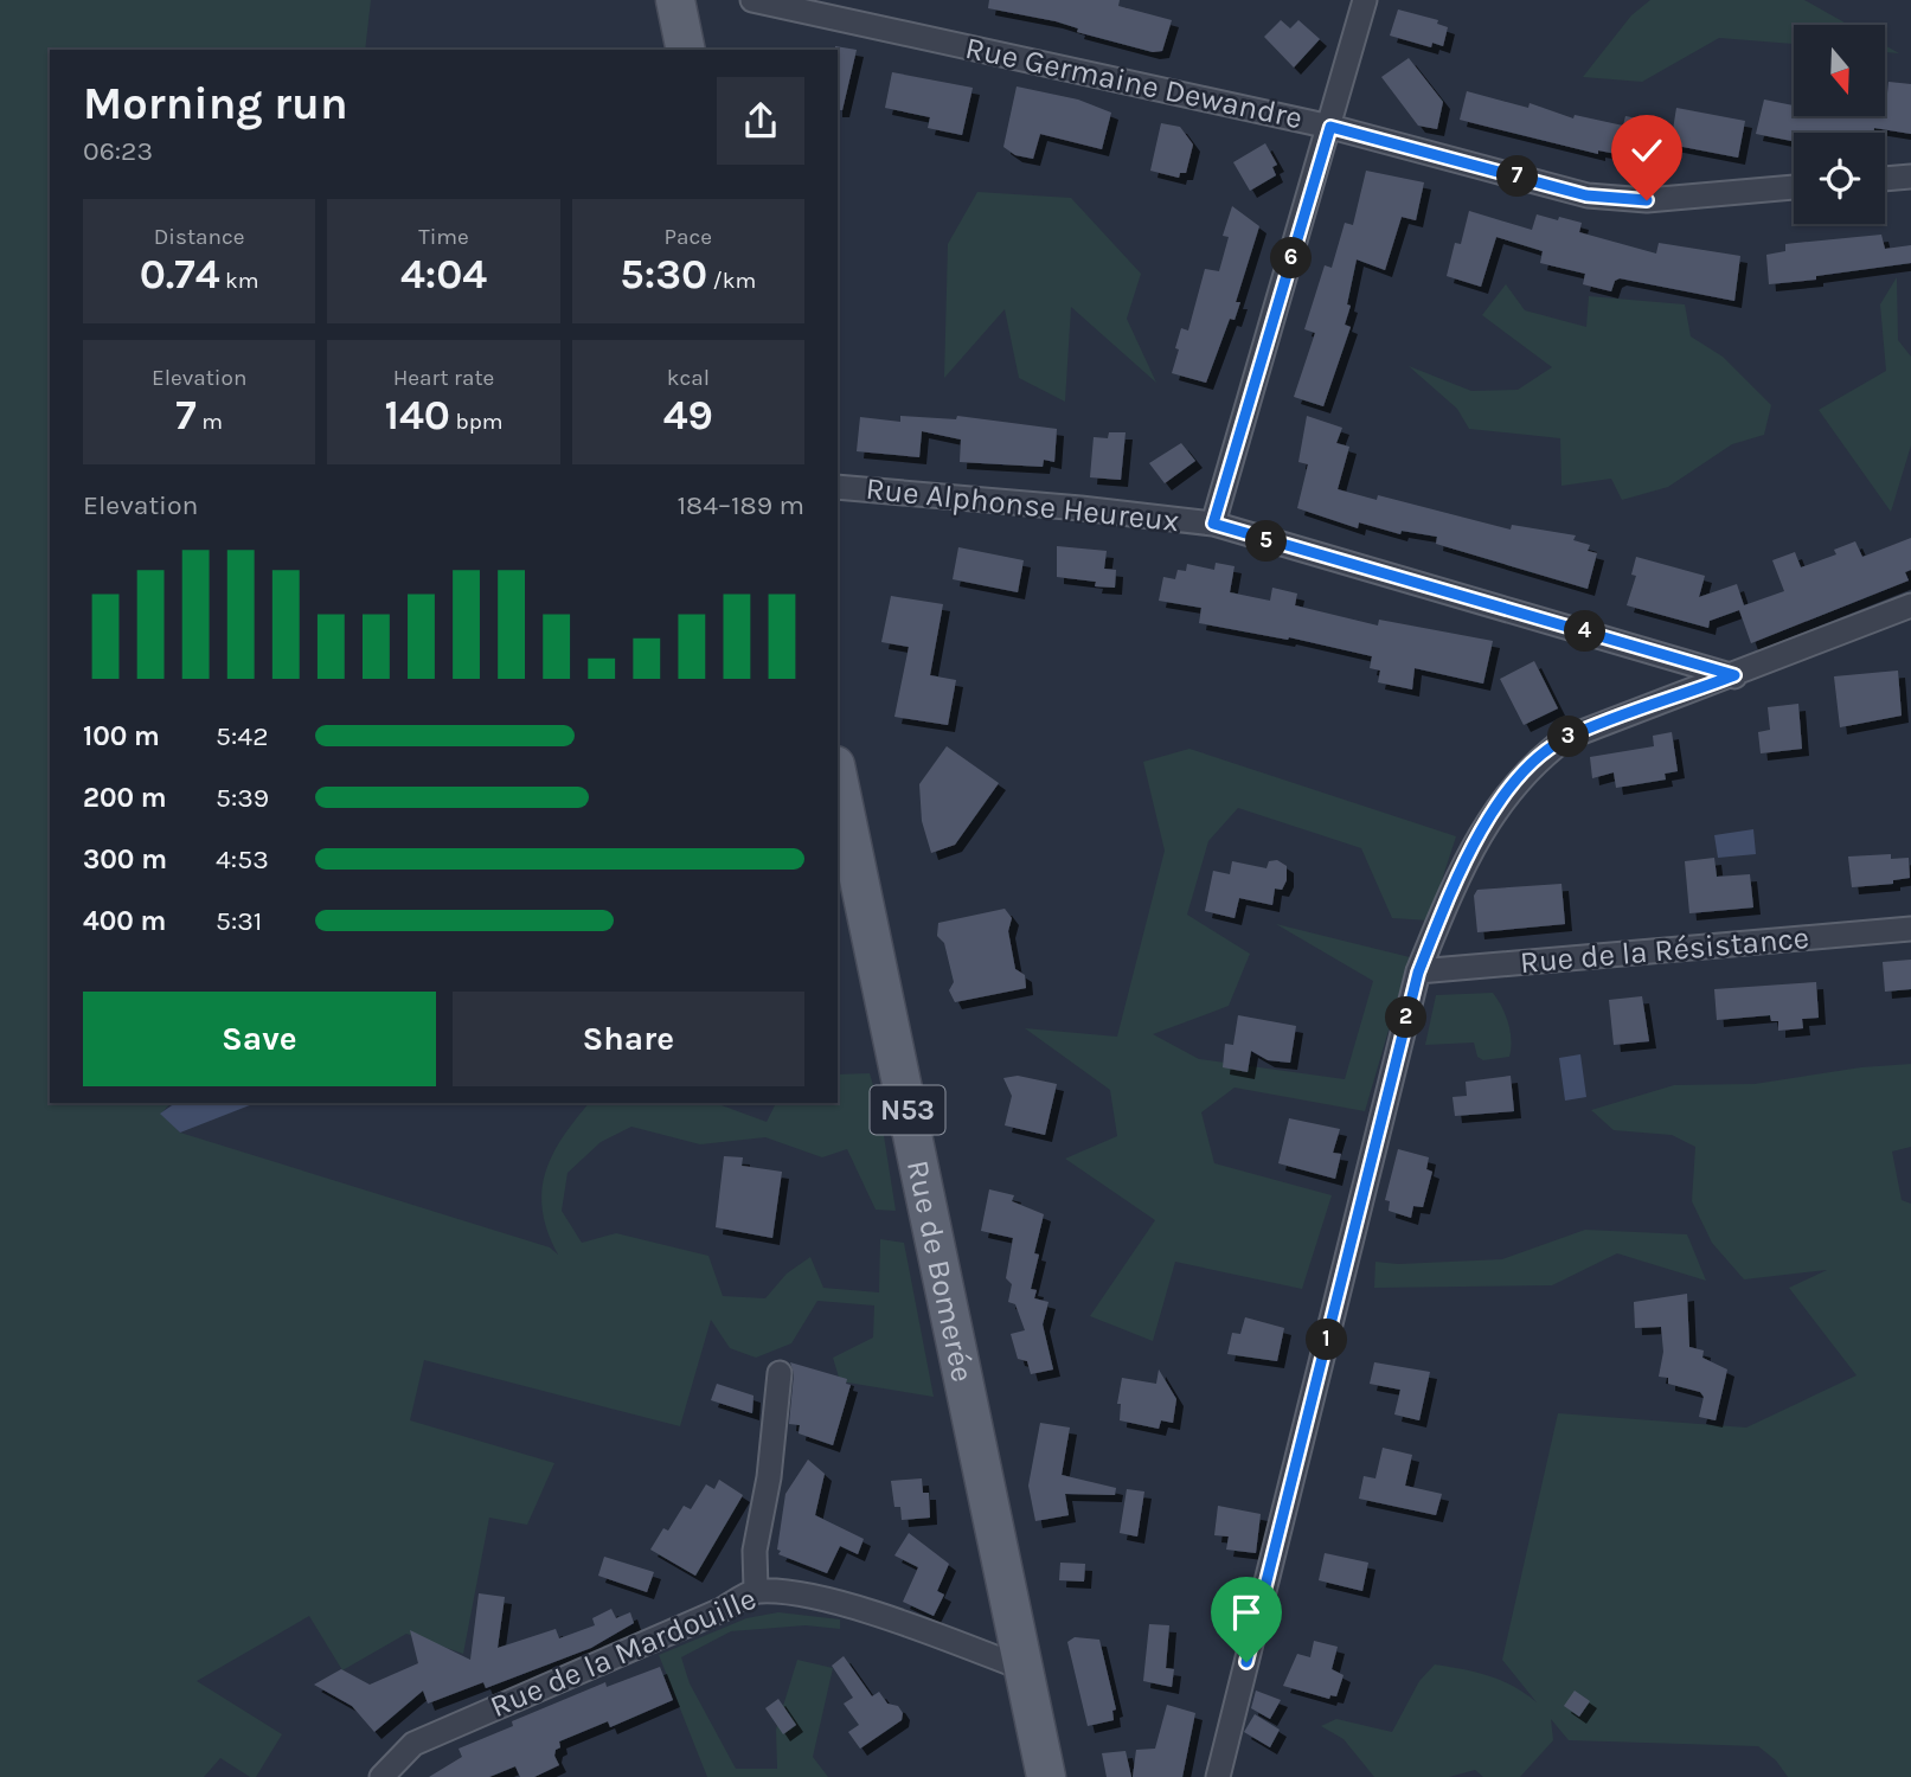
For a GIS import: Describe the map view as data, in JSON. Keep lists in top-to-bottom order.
{
  "streets": {
    "main road": ["N53", "Rue de Bomerée"],
    "street": [
      "Rue Germaine Dewandre",
      "Rue Alphonse Heureux",
      "Rue de la Résistance",
      "Rue de la Mardouille"
    ]
  },
  "crossings": [
    ["Rue de Bomerée", "Rue de la Mardouille"]
  ],
  "north": "bottom",
  "page": {
    "heading": ["Morning run", "06:23"],
    "pins": [
      "7",
      "6",
      "5",
      "4",
      "3",
      "2",
      "1"
    ],
    "stats": [
      ["Distance", "0.74 km"],
      ["Time", "4:04"],
      ["Pace", "5:30 /km"],
      ["Elevation", "7 m"],
      ["Heart rate", "140 bpm"],
      ["kcal", "49"]
    ],
    "chart": ["Elevation", "184–189 m"],
    "list": [
      {
        "name": "100 m",
        "note": "5:42"
      },
      {
        "name": "200 m",
        "note": "5:39"
      },
      {
        "name": "300 m",
        "note": "4:53"
      },
      {
        "name": "400 m",
        "note": "5:31"
      }
    ],
    "buttons": ["Save", "Share"]
  }
}
